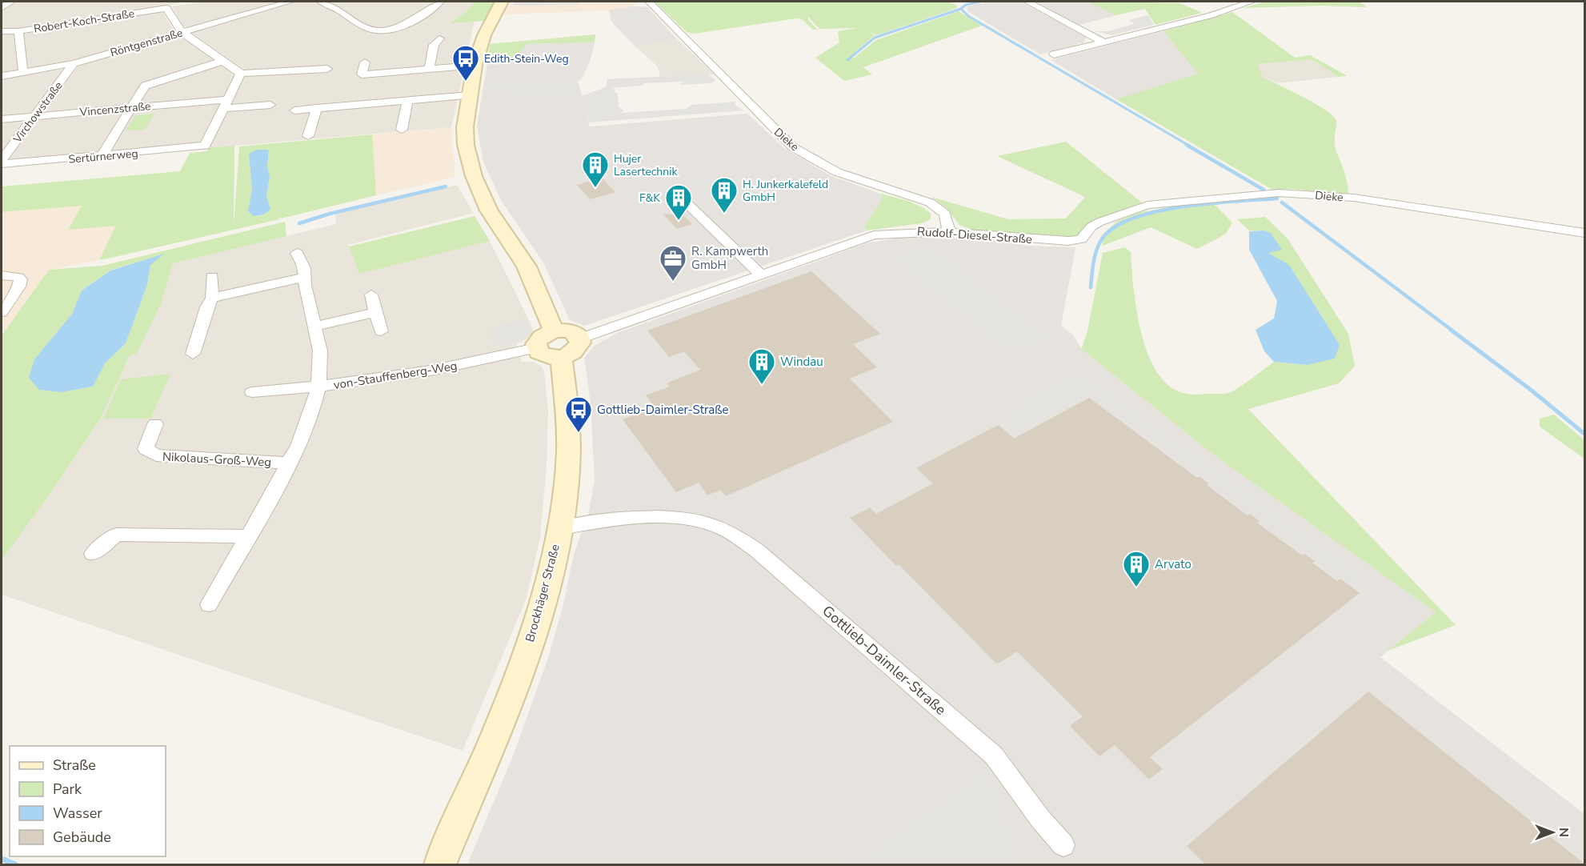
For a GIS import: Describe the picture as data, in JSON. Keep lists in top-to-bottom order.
{
  "streets": {
    "street": [
      "Robert-Koch-Straße",
      "Röntgenstraße",
      "Vincenzstraße",
      "Virchowstraße",
      "Dieke",
      "Sertürnerweg",
      "Rudolf-Diesel-Straße",
      "von-Stauffenberg-Weg",
      "Nikolaus-Groß-Weg",
      "Brockhäger Straße",
      "Gottlieb-Daimler-Straße"
    ]
  },
  "crossings": [
    ["Robert-Koch-Straße", "Röntgenstraße"],
    ["Röntgenstraße", "Virchowstraße"],
    ["Vincenzstraße", "Virchowstraße"],
    ["Vincenzstraße", "Sertürnerweg"],
    ["Dieke", "Rudolf-Diesel-Straße"],
    ["Rudolf-Diesel-Straße", "von-Stauffenberg-Weg"],
    ["Rudolf-Diesel-Straße", "Brockhäger Straße"],
    ["von-Stauffenberg-Weg", "Nikolaus-Groß-Weg"],
    ["von-Stauffenberg-Weg", "Brockhäger Straße"],
    ["Brockhäger Straße", "Gottlieb-Daimler-Straße"]
  ],
  "places": {
    "bus stop": ["Edith-Stein-Weg", "Gottlieb-Daimler-Straße"],
    "building": [
      "Hujer Lasertechnik",
      "H. Junkerkalefeld GmbH",
      "F&K",
      "Windau",
      "Arvato"
    ],
    "office": ["R. Kampwerth GmbH"]
  },
  "legend": [
    "Straße",
    "Park",
    "Wasser",
    "Gebäude"
  ],
  "north": "right"
}
